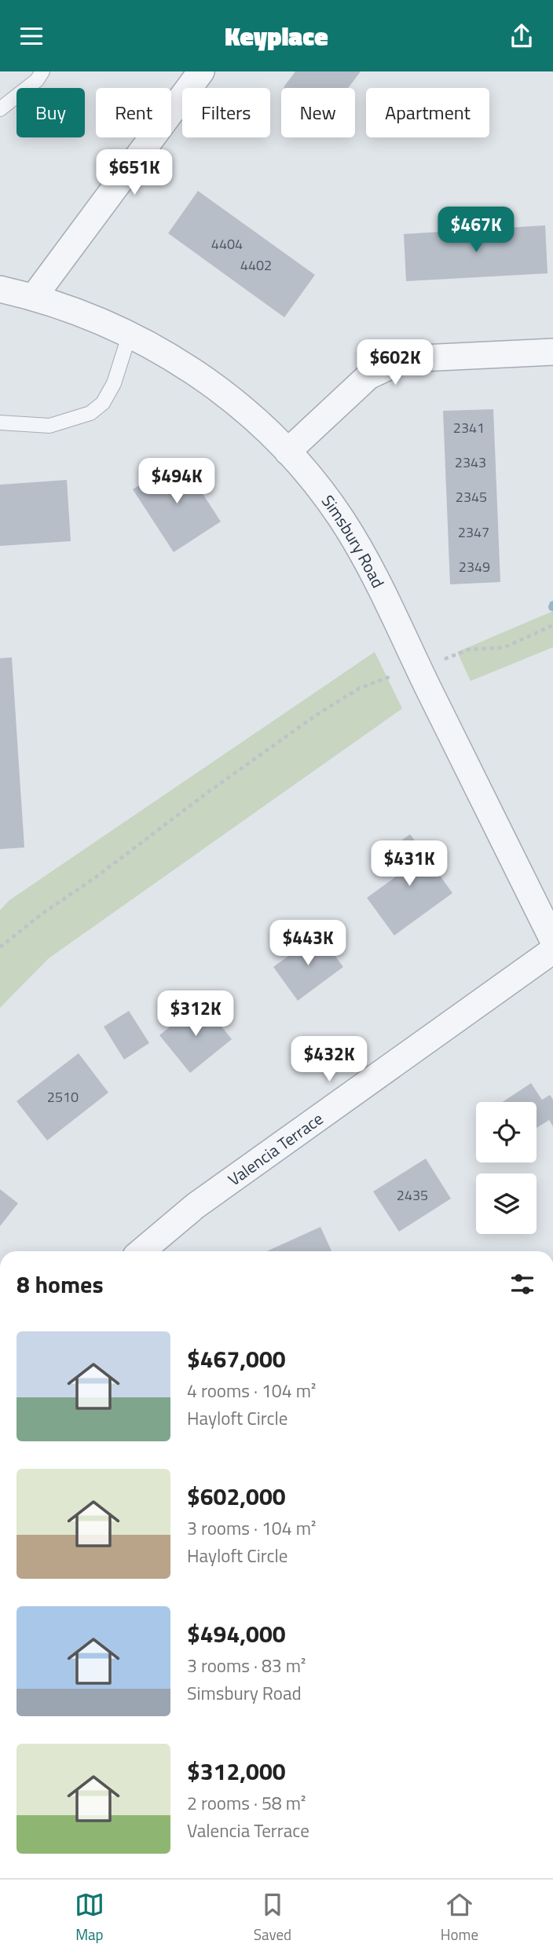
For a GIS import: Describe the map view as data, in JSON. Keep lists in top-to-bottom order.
{
  "streets": {
    "street": ["Simsbury Road", "Valencia Terrace"]
  },
  "house_numbers": [
    "4404",
    "4402",
    "2341",
    "2343",
    "2345",
    "2347",
    "2349",
    "2510",
    "2435"
  ],
  "page": {
    "header": "Keyplace",
    "chip": [
      "Buy",
      "Rent",
      "Filters",
      "New",
      "Apartment"
    ],
    "price": [
      "$651K",
      "$467K",
      "$602K",
      "$494K",
      "$431K",
      "$443K",
      "$312K",
      "$432K"
    ],
    "heading": "8 homes",
    "list": [
      {
        "name": "$467,000",
        "note": "4 rooms · 104 m² · Hayloft Circle"
      },
      {
        "name": "$602,000",
        "note": "3 rooms · 104 m² · Hayloft Circle"
      },
      {
        "name": "$494,000",
        "note": "3 rooms · 83 m² · Simsbury Road"
      },
      {
        "name": "$312,000",
        "note": "2 rooms · 58 m² · Valencia Terrace"
      }
    ],
    "tabs": ["Map", "Saved", "Home"]
  }
}
